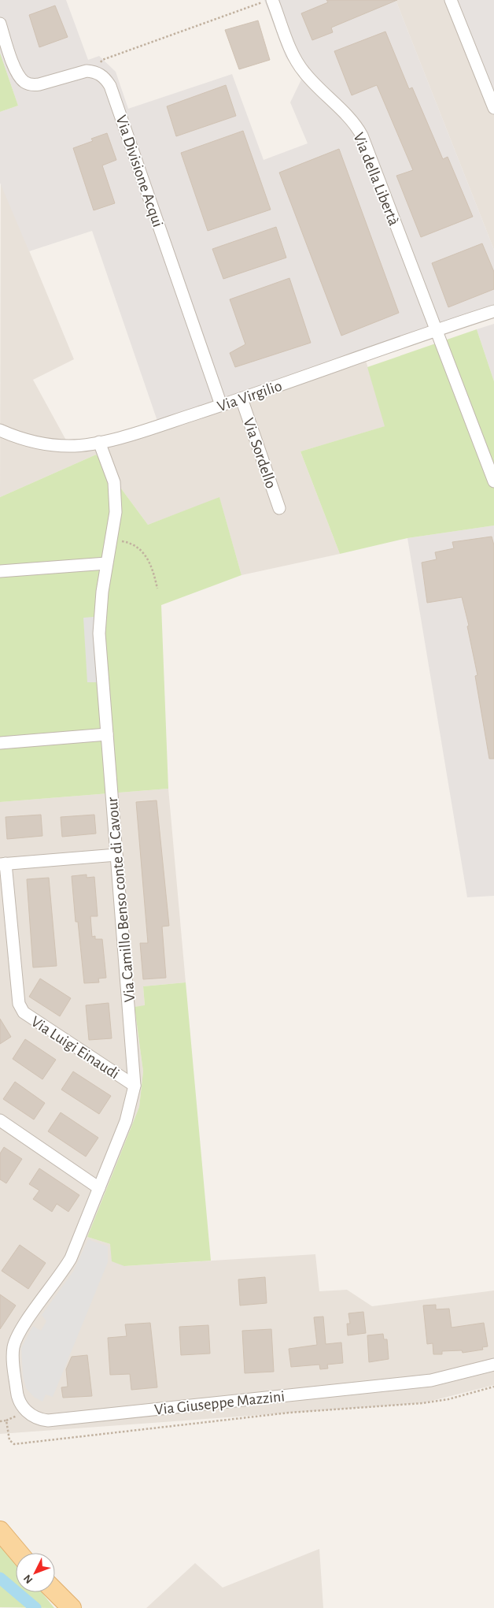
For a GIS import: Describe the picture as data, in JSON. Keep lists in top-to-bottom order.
{
  "streets": {
    "street": [
      "Via Divisione Acqui",
      "Via della Libertà",
      "Via Virgilio",
      "Via Sordello",
      "Via Camillo Benso conte di Cavour",
      "Via Luigi Einaudi",
      "Via Giuseppe Mazzini"
    ]
  },
  "crossings": [
    ["Via Divisione Acqui", "Via Virgilio"],
    ["Via della Libertà", "Via Virgilio"],
    ["Via Virgilio", "Via Sordello"],
    ["Via Virgilio", "Via Camillo Benso conte di Cavour"],
    ["Via Camillo Benso conte di Cavour", "Via Luigi Einaudi"],
    ["Via Camillo Benso conte di Cavour", "Via Giuseppe Mazzini"]
  ],
  "north": "bottom left"
}
